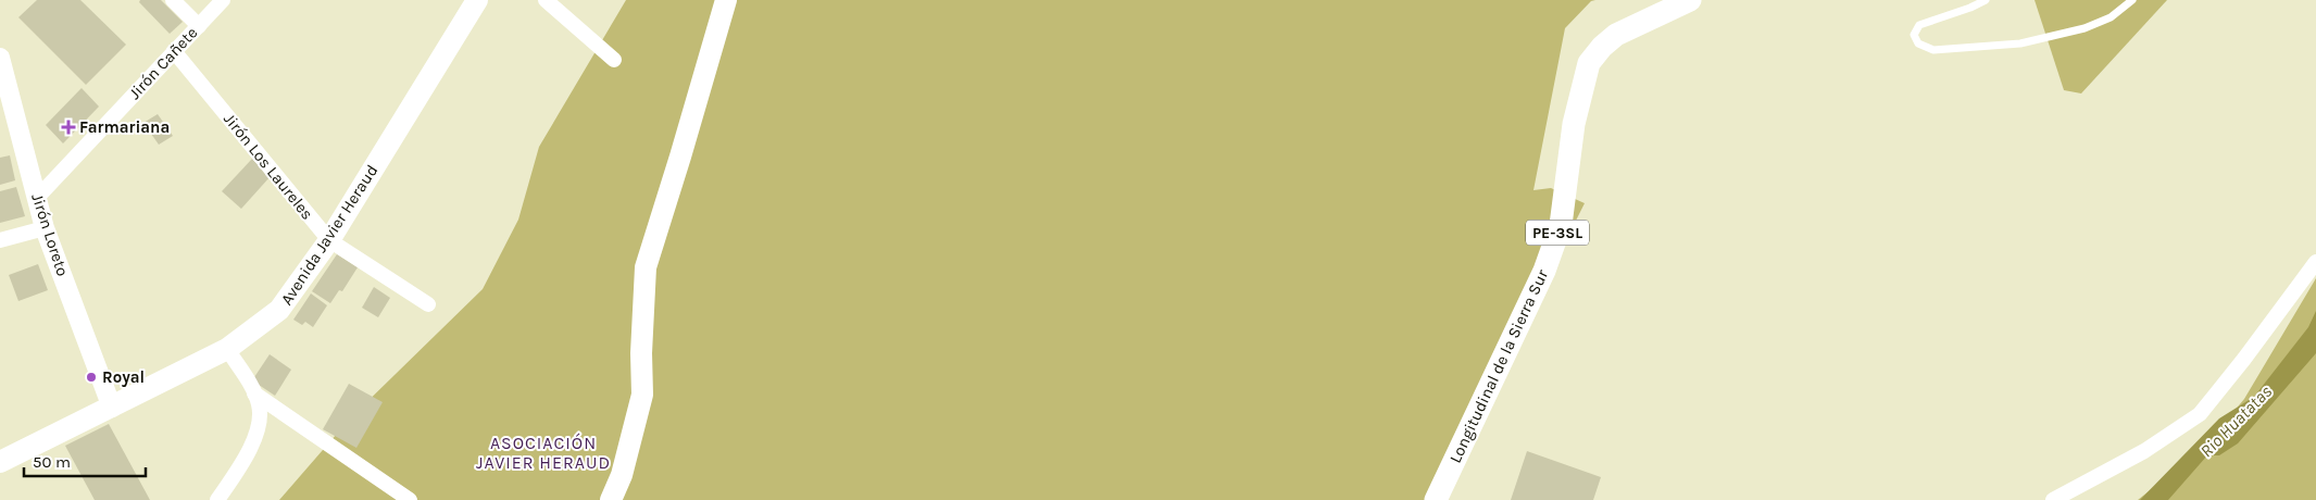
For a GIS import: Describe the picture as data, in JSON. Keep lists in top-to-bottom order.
{
  "streets": {
    "main road": ["PE-3SL", "Avenida Javier Heraud", "Longitudinal de la Sierra Sur"],
    "street": ["Jirón Cañete", "Jirón Los Laureles", "Jirón Loreto"]
  },
  "crossings": [
    ["Jirón Cañete", "Jirón Los Laureles"],
    ["Jirón Cañete", "Jirón Loreto"],
    ["Jirón Los Laureles", "Avenida Javier Heraud"],
    ["Jirón Loreto", "Avenida Javier Heraud"]
  ],
  "districts": ["ASOCIACIÓN JAVIER HERAUD"],
  "water": ["Rio Huatatas"],
  "places": {
    "health": ["Farmariana"],
    "other": ["Royal"]
  },
  "scale_bar": "50 m"
}
